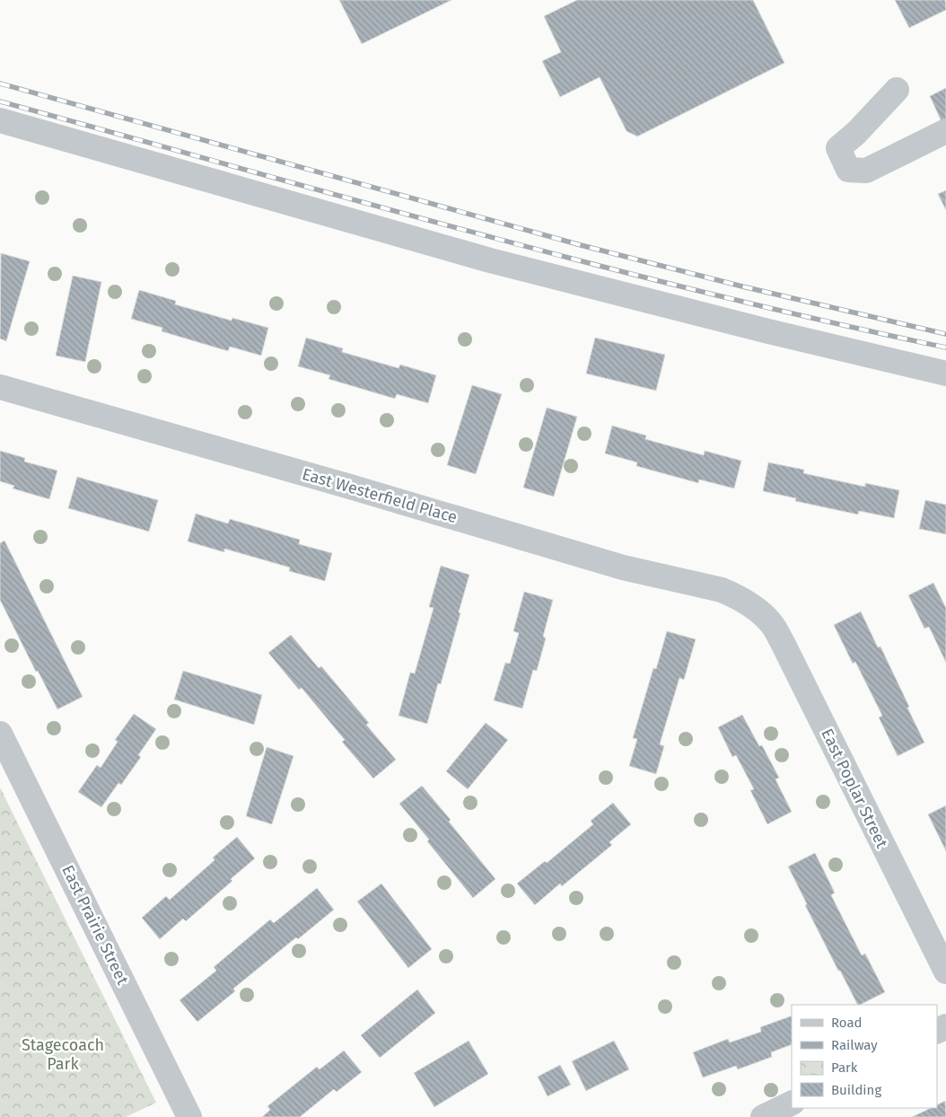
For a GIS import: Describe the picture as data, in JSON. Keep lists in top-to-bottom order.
{
  "streets": {
    "street": ["East Westerfield Place", "East Poplar Street", "East Prairie Street"]
  },
  "crossings": [
    ["East Westerfield Place", "East Poplar Street"]
  ],
  "parks": ["Stagecoach Park"],
  "legend": [
    "Road",
    "Railway",
    "Park",
    "Building"
  ]
}
